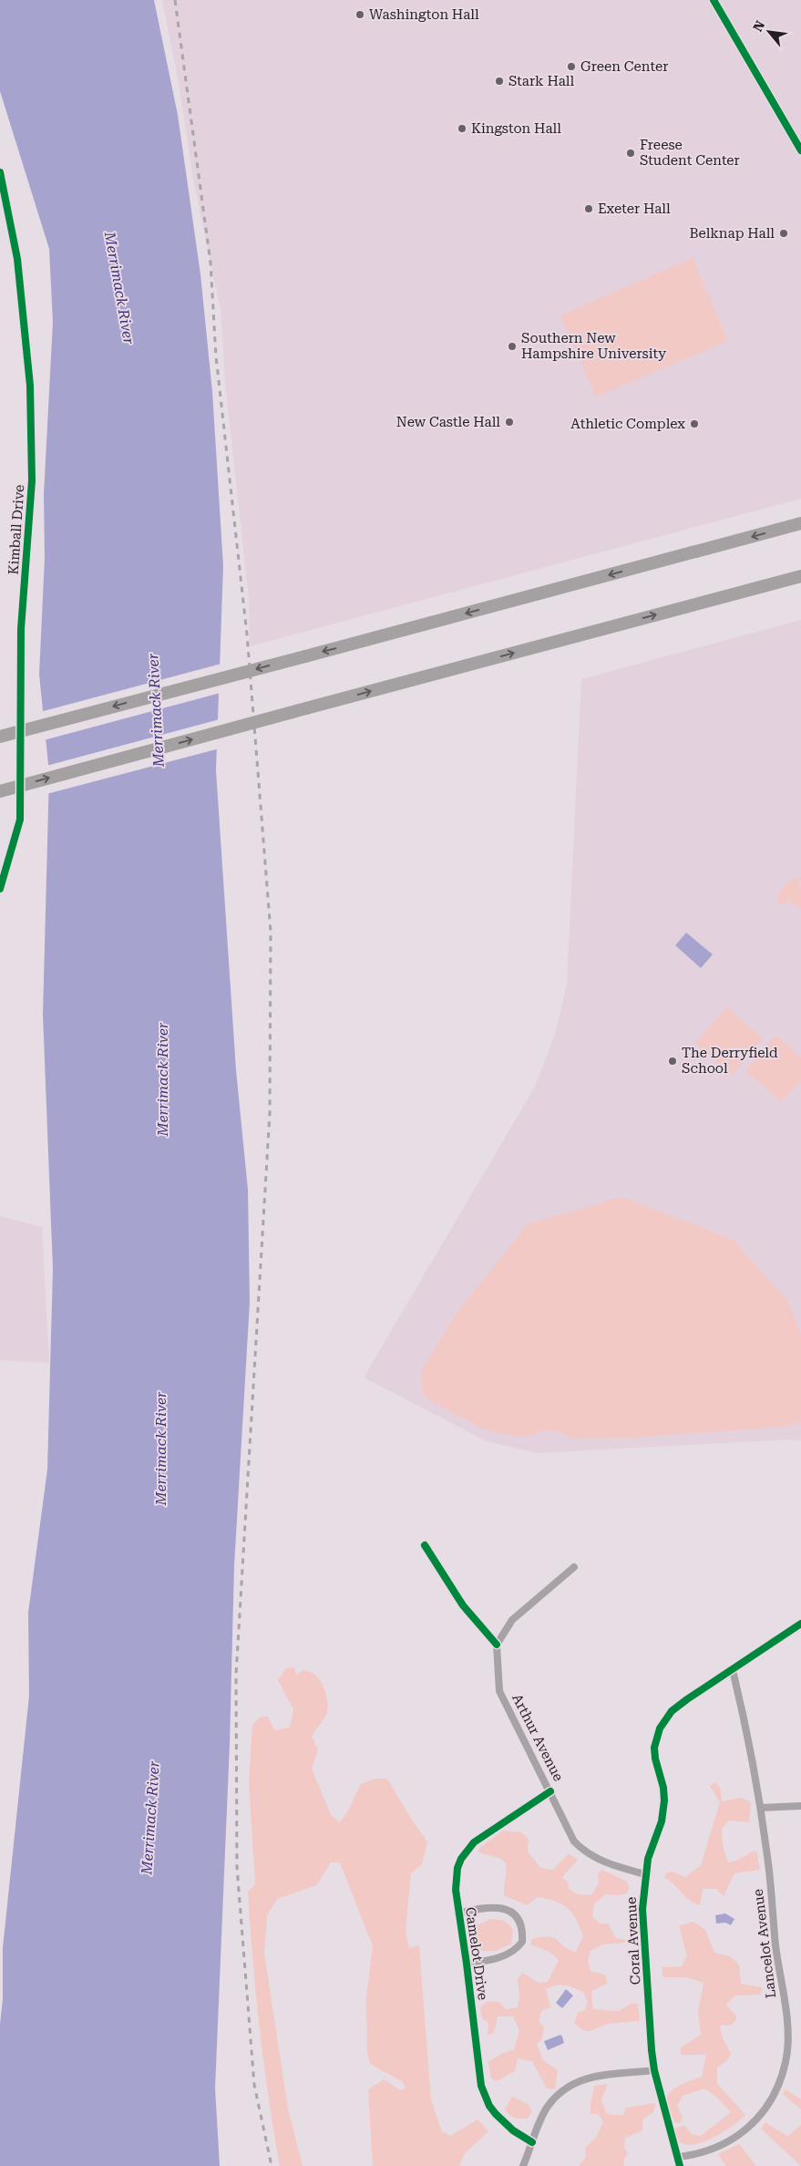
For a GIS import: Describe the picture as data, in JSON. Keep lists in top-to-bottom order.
{
  "streets": {
    "street": [
      "Kimball Drive",
      "Arthur Avenue",
      "Coral Avenue",
      "Lancelot Avenue",
      "Camelot Drive"
    ]
  },
  "crossings": [
    ["Arthur Avenue", "Coral Avenue"],
    ["Arthur Avenue", "Camelot Drive"],
    ["Coral Avenue", "Lancelot Avenue"]
  ],
  "water": ["Merrimack River"],
  "places": [
    "Washington Hall",
    "Green Center",
    "Stark Hall",
    "Kingston Hall",
    "Freese Student Center",
    "Exeter Hall",
    "Belknap Hall",
    "Southern New Hampshire University",
    "New Castle Hall",
    "Athletic Complex",
    "The Derryfield School"
  ],
  "north": "top left"
}
